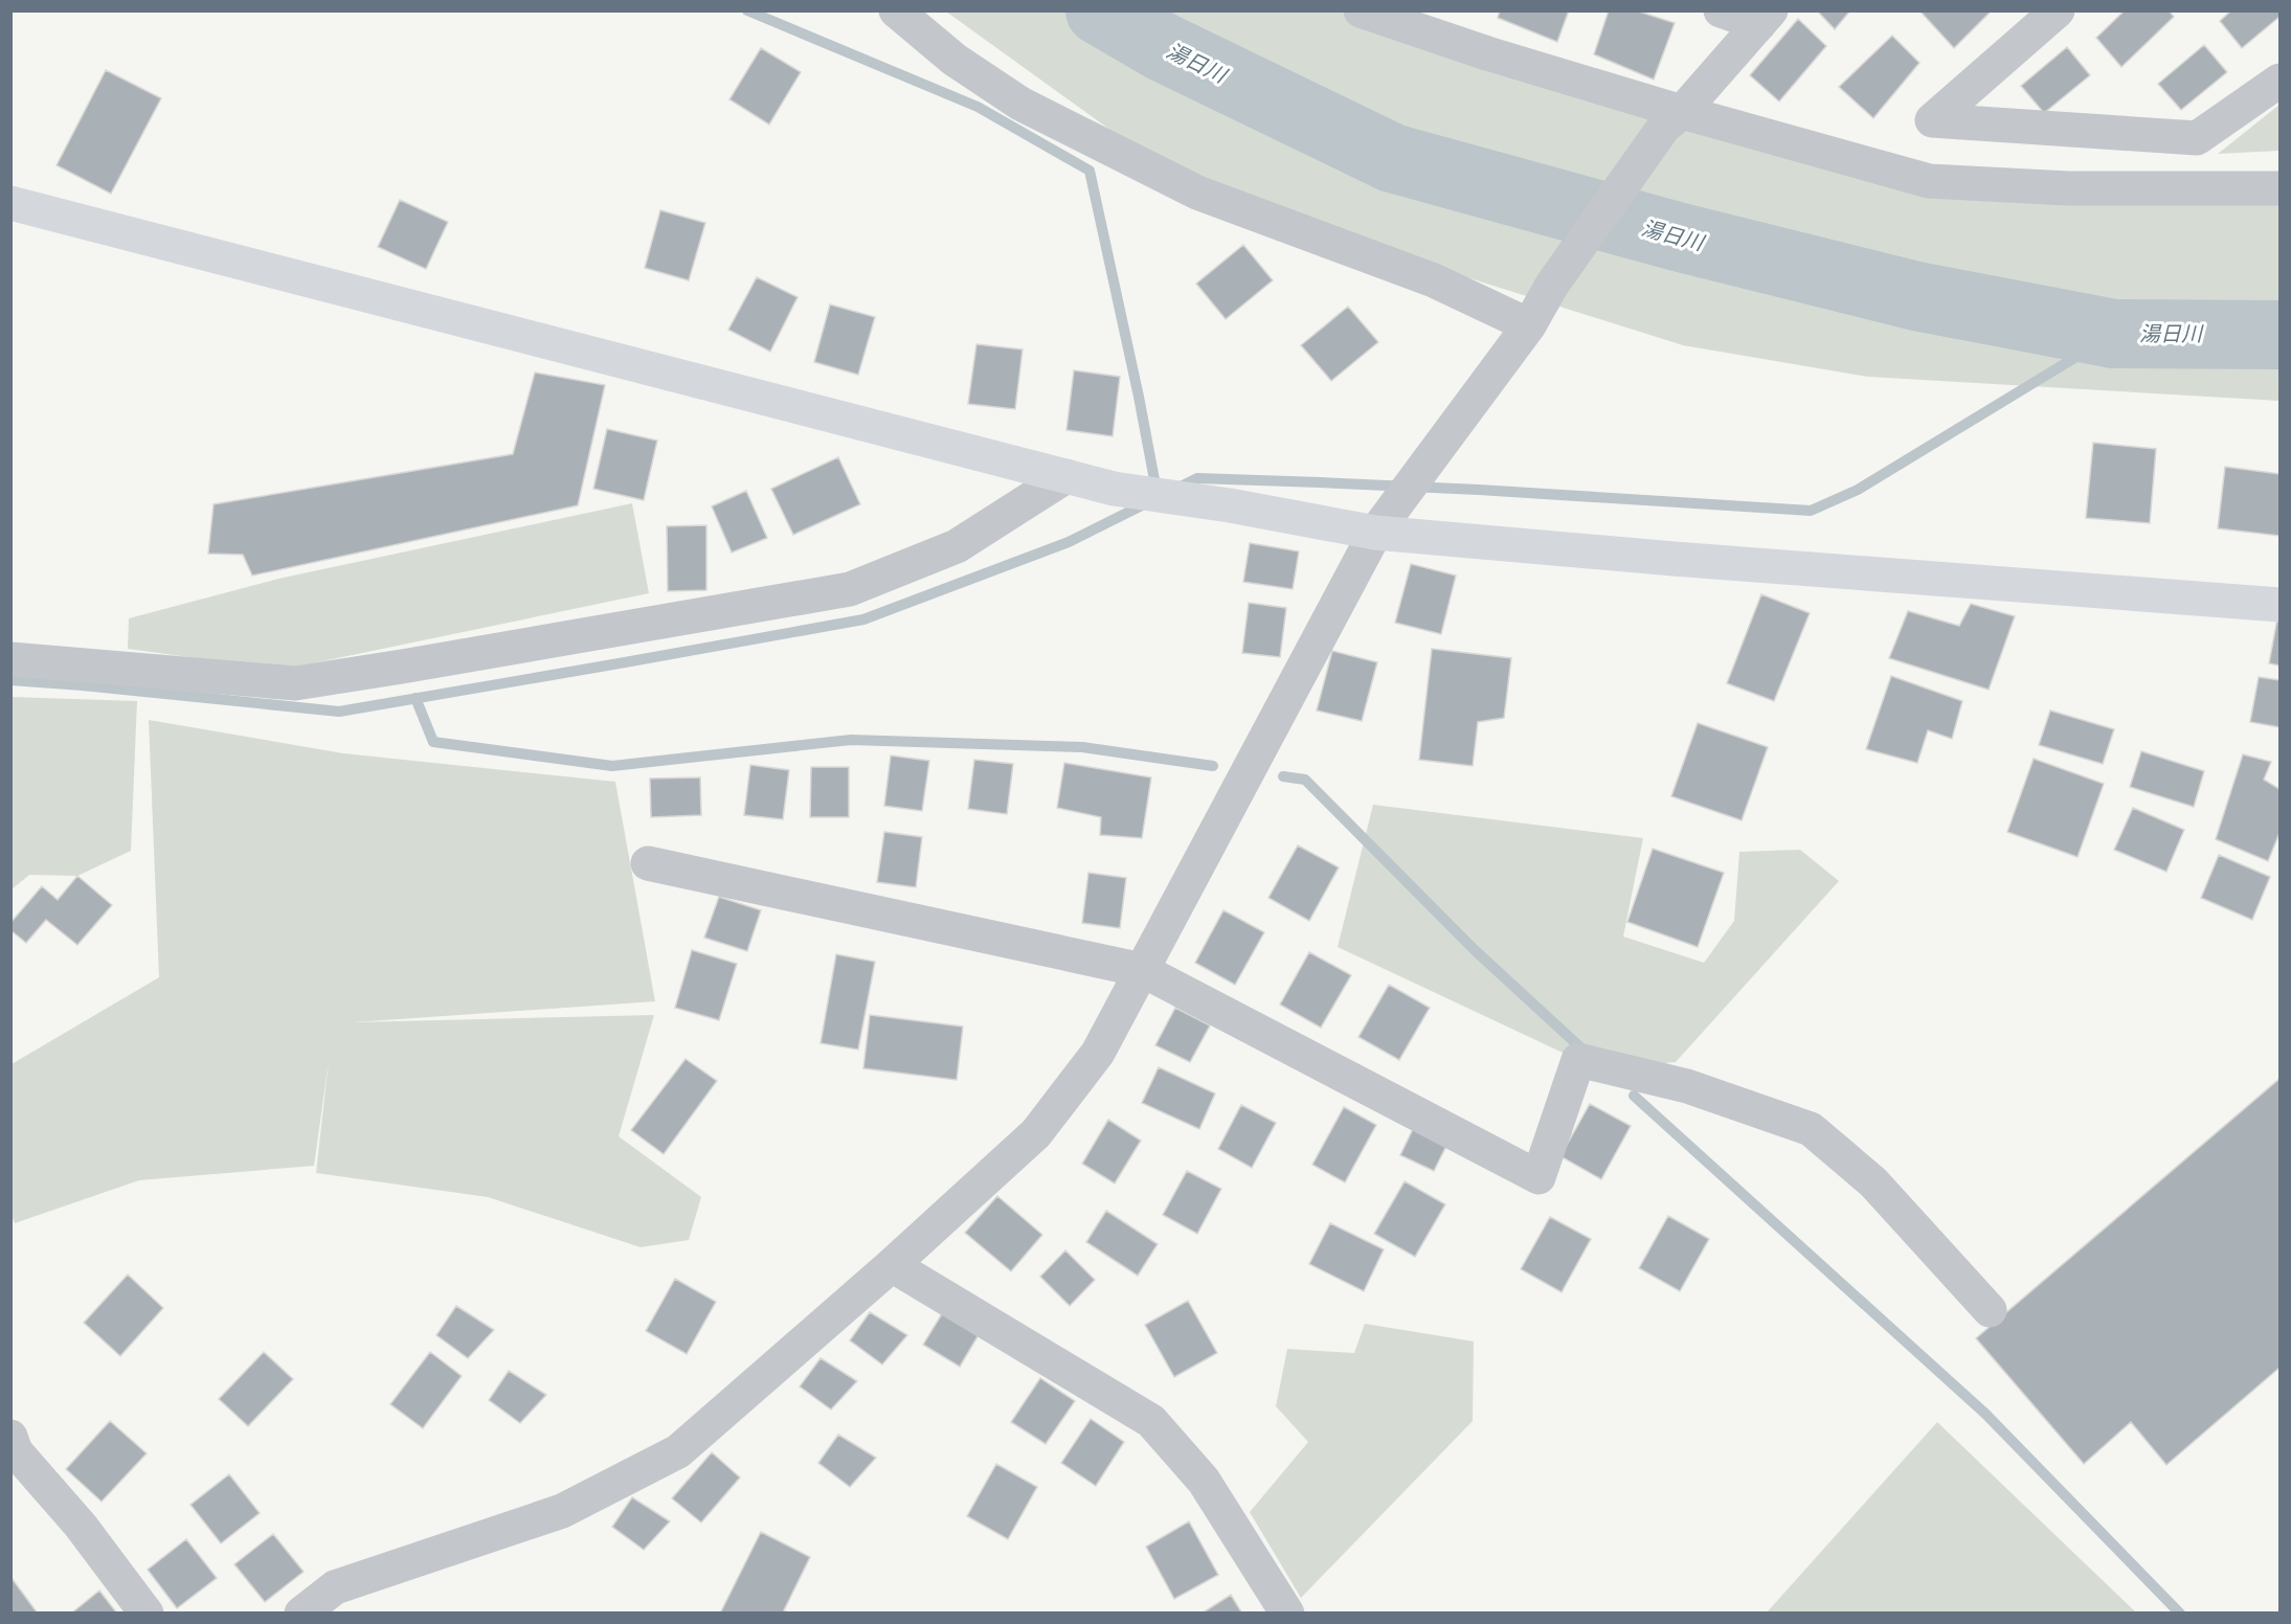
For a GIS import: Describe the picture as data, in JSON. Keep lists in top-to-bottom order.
{
  "water": ["湯日川"]
}
